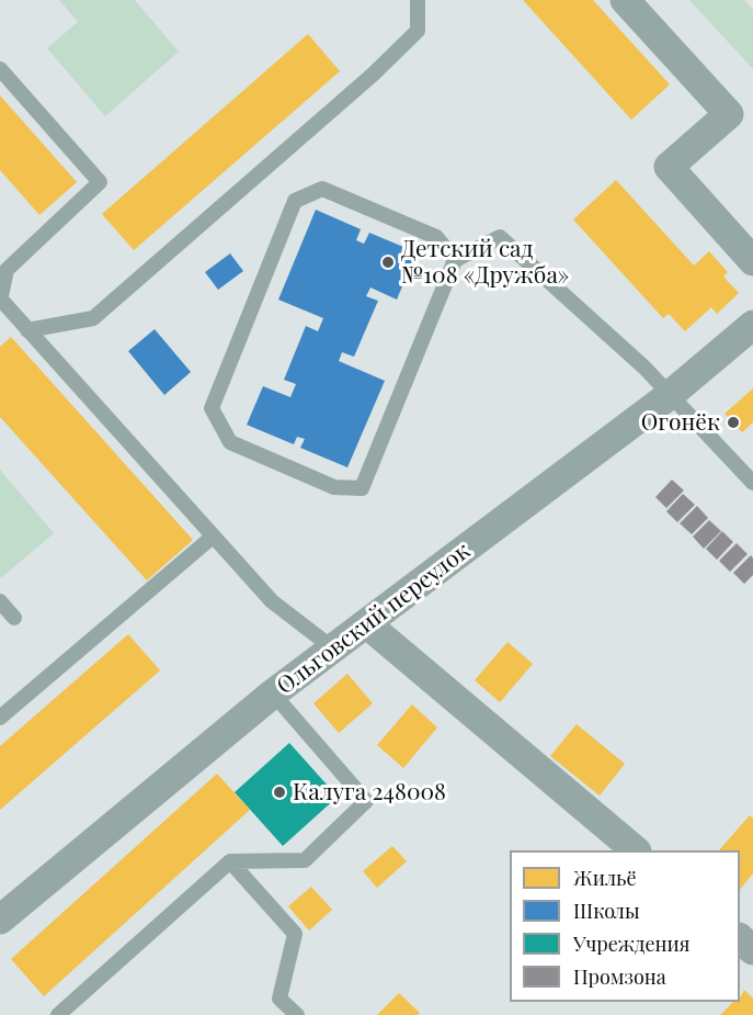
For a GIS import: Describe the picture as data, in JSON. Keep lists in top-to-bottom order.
{
  "streets": {
    "street": ["Ольговский переулок"]
  },
  "places": ["Детский сад №108 «Дружба»", "Огонёк", "Калуга 248008"],
  "legend": [
    "Жильё",
    "Школы",
    "Учреждения",
    "Промзона"
  ]
}
